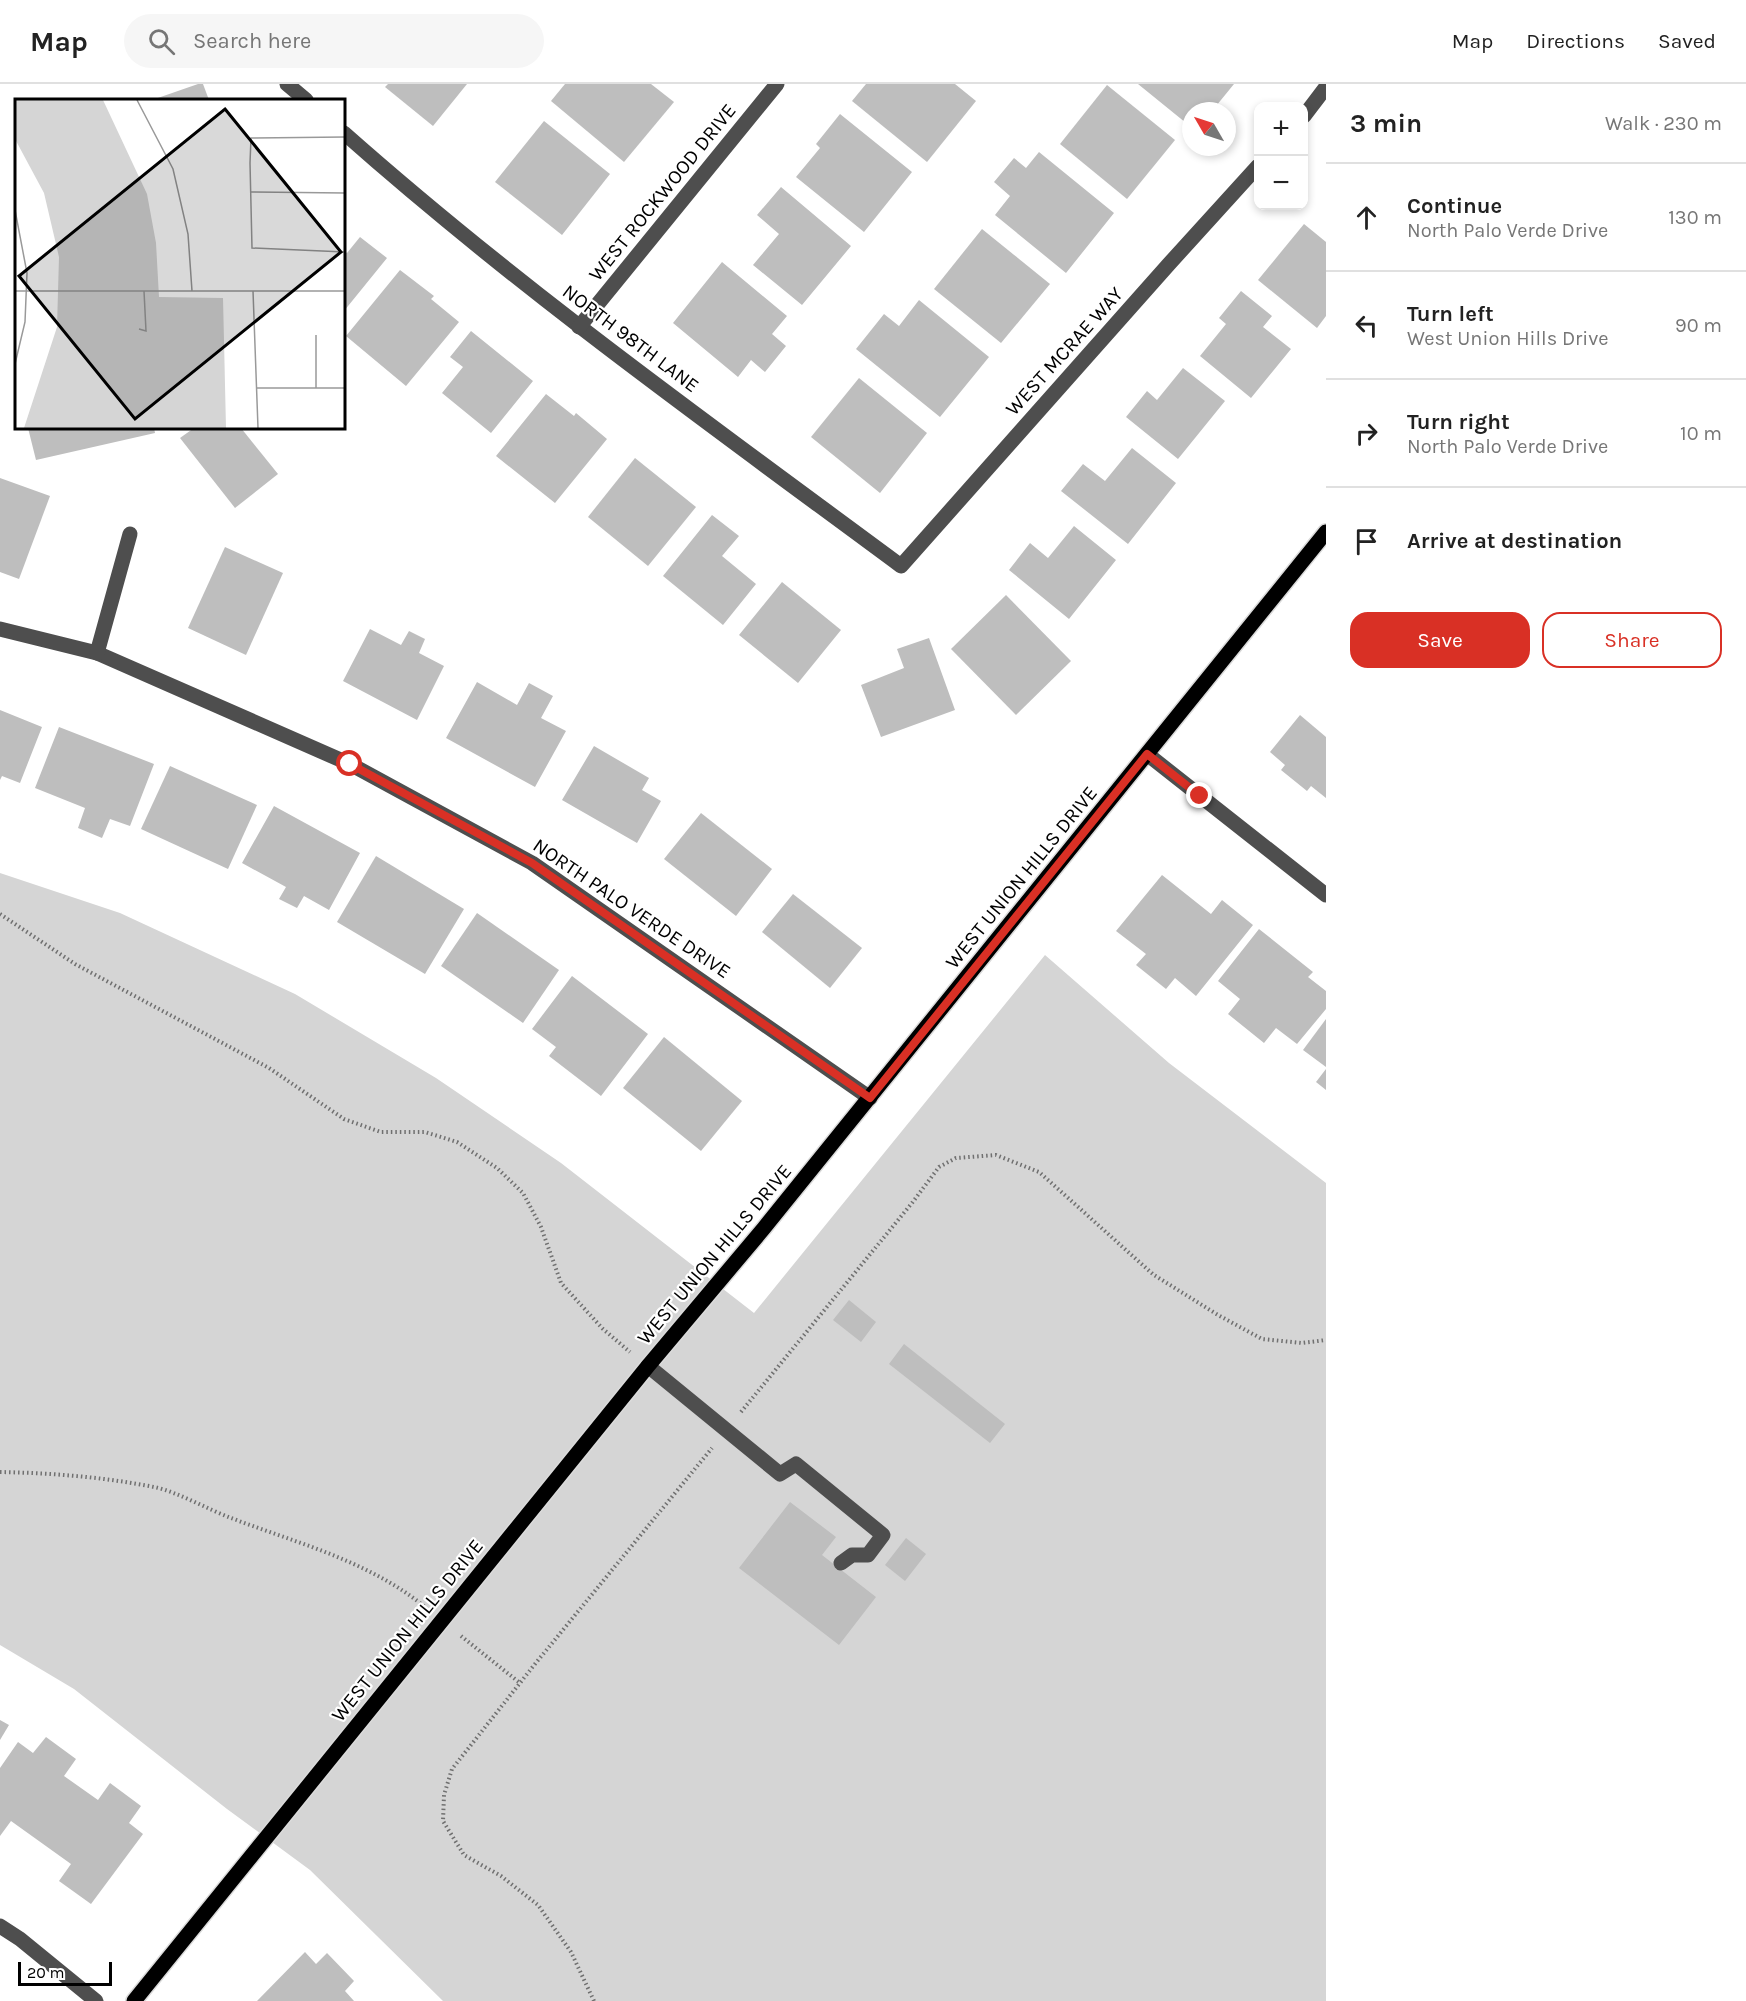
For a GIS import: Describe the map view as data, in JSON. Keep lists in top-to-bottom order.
{
  "streets": {
    "main road": ["WEST UNION HILLS DRIVE"],
    "street": [
      "WEST ROCKWOOD DRIVE",
      "NORTH 98TH LANE",
      "WEST MCRAE WAY",
      "NORTH PALO VERDE DRIVE"
    ]
  },
  "crossings": [
    ["WEST ROCKWOOD DRIVE", "NORTH 98TH LANE"],
    ["NORTH 98TH LANE", "WEST MCRAE WAY"],
    ["WEST UNION HILLS DRIVE", "NORTH PALO VERDE DRIVE"]
  ],
  "scale_bar": "20 m",
  "north": "top left",
  "page": {
    "header": "Map",
    "search": "Search here",
    "nav": ["Map", "Directions", "Saved"],
    "heading": ["3 min", "Walk · 230 m"],
    "map_buttons": ["+", "−"],
    "list": [
      ["Continue", "North Palo Verde Drive", "130 m"],
      ["Turn left", "West Union Hills Drive", "90 m"],
      ["Turn right", "North Palo Verde Drive", "10 m"],
      "Arrive at destination"
    ],
    "buttons": ["Save", "Share"],
    "scale": "20 m"
  }
}
